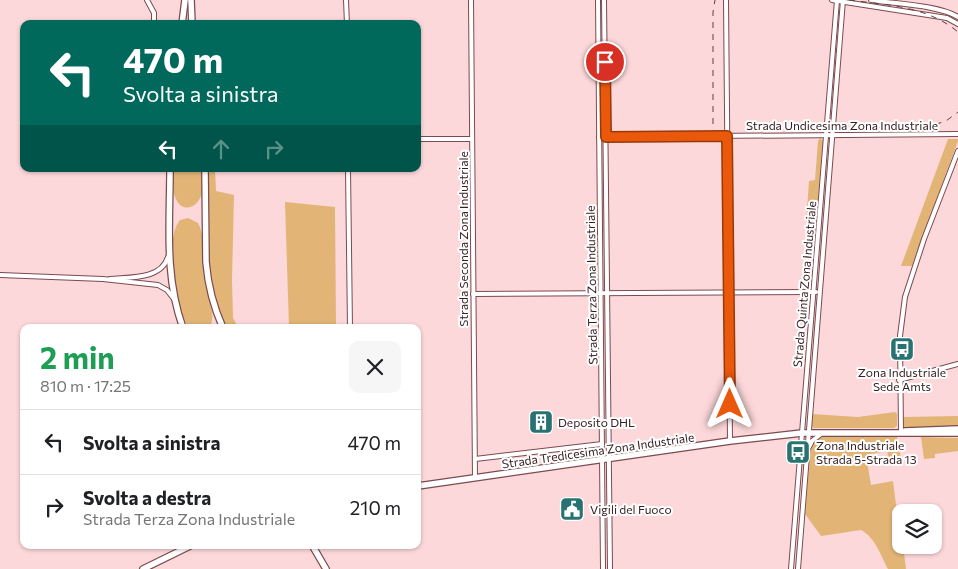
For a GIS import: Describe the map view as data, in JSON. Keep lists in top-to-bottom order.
{
  "streets": {
    "main road": ["Strada Tredicesima Zona Industriale"],
    "street": [
      "Strada Undicesima Zona Industriale",
      "Strada Seconda Zona Industriale",
      "Strada Quinta Zona Industriale",
      "Strada Terza Zona Industriale"
    ]
  },
  "crossings": [
    ["Strada Undicesima Zona Industriale", "Strada Quinta Zona Industriale"],
    ["Strada Undicesima Zona Industriale", "Strada Terza Zona Industriale"],
    ["Strada Seconda Zona Industriale", "Strada Tredicesima Zona Industriale"],
    ["Strada Quinta Zona Industriale", "Strada Tredicesima Zona Industriale"],
    ["Strada Terza Zona Industriale", "Strada Tredicesima Zona Industriale"]
  ],
  "places": {
    "bus stop": ["Zona Industriale Sede Amts", "Zona Industriale Strada 5-Strada 13"],
    "building": ["Deposito DHL"],
    "public building": ["Vigili del Fuoco"]
  },
  "page": {
    "turn": ["470 m", "Svolta a sinistra"],
    "heading": ["2 min", "810 m · 17:25"],
    "list": [
      {
        "name": "Svolta a sinistra",
        "value": "470 m"
      },
      {
        "name": "Svolta a destra",
        "note": "Strada Terza Zona Industriale",
        "value": "210 m"
      }
    ]
  }
}
